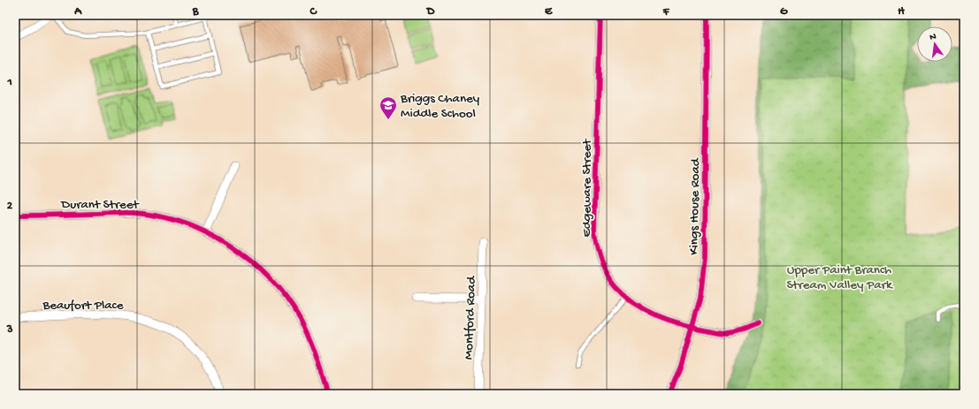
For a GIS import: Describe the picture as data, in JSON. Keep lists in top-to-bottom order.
{
  "streets": {
    "street": [
      "Edgeware Street",
      "Durant Street",
      "Kings House Road",
      "Beaufort Place",
      "Montford Road"
    ]
  },
  "crossings": [
    ["Edgeware Street", "Kings House Road"]
  ],
  "parks": ["Upper Paint Branch Stream Valley Park"],
  "places": {
    "school or university": ["Briggs Chaney Middle School"]
  },
  "north": "top",
  "grid": {
    "columns": [
      "A",
      "B",
      "C",
      "D",
      "E",
      "F",
      "G",
      "H"
    ],
    "rows": ["1", "2", "3"]
  }
}
